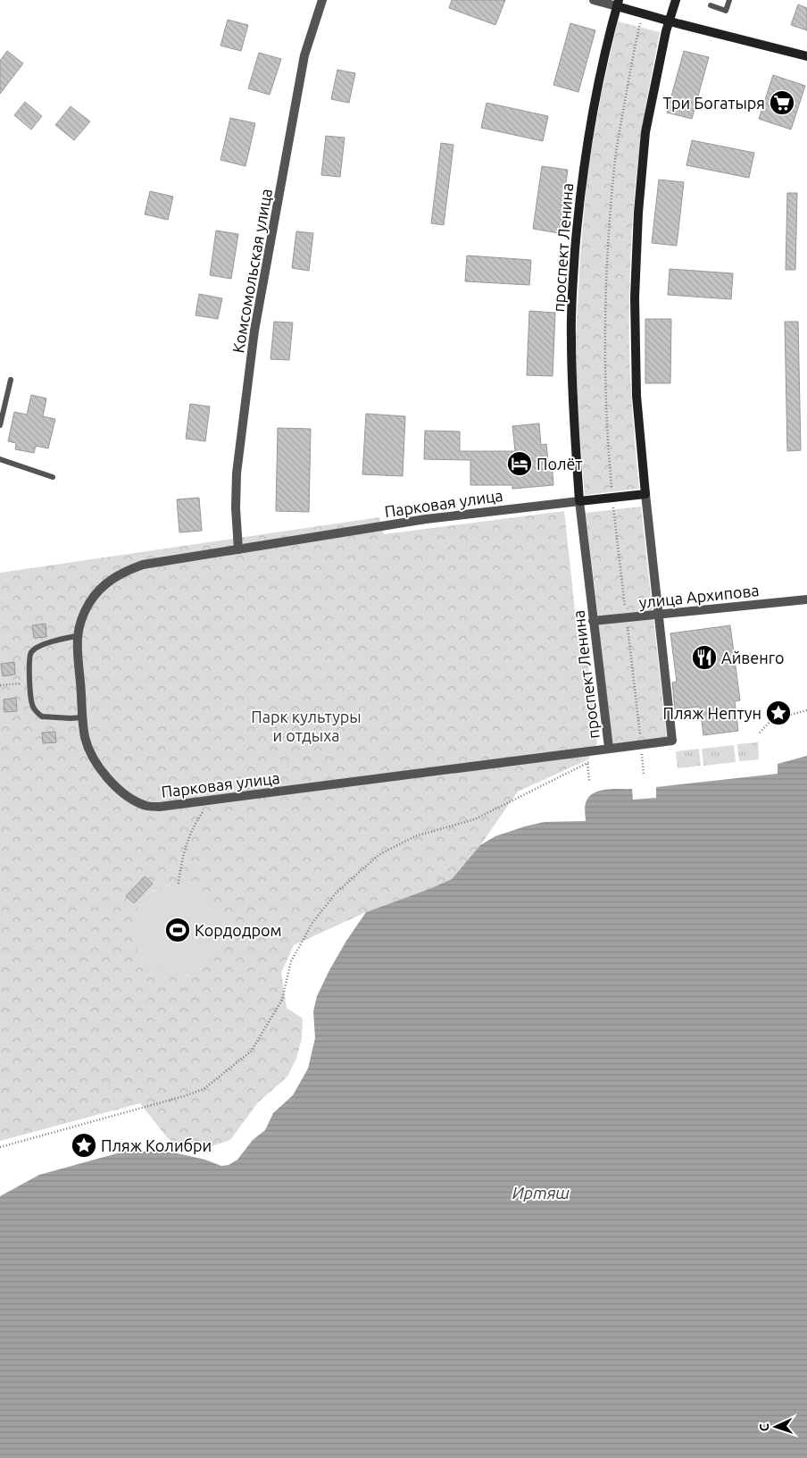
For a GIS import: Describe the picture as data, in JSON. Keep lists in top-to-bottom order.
{
  "streets": {
    "street": [
      "проспект Ленина",
      "Комсомольская улица",
      "Парковая улица",
      "улица Архипова"
    ]
  },
  "crossings": [
    ["проспект Ленина", "Парковая улица"],
    ["проспект Ленина", "улица Архипова"],
    ["Комсомольская улица", "Парковая улица"]
  ],
  "water": ["Иртяш"],
  "parks": ["Парк культуры и отдыха"],
  "places": {
    "supermarket": ["Три Богатыря"],
    "hotel": ["Полёт"],
    "restaurant": ["Айвенго"],
    "place": ["Пляж Нептун", "Пляж Колибри"],
    "sports": ["Кордодром"]
  },
  "north": "left"
}
